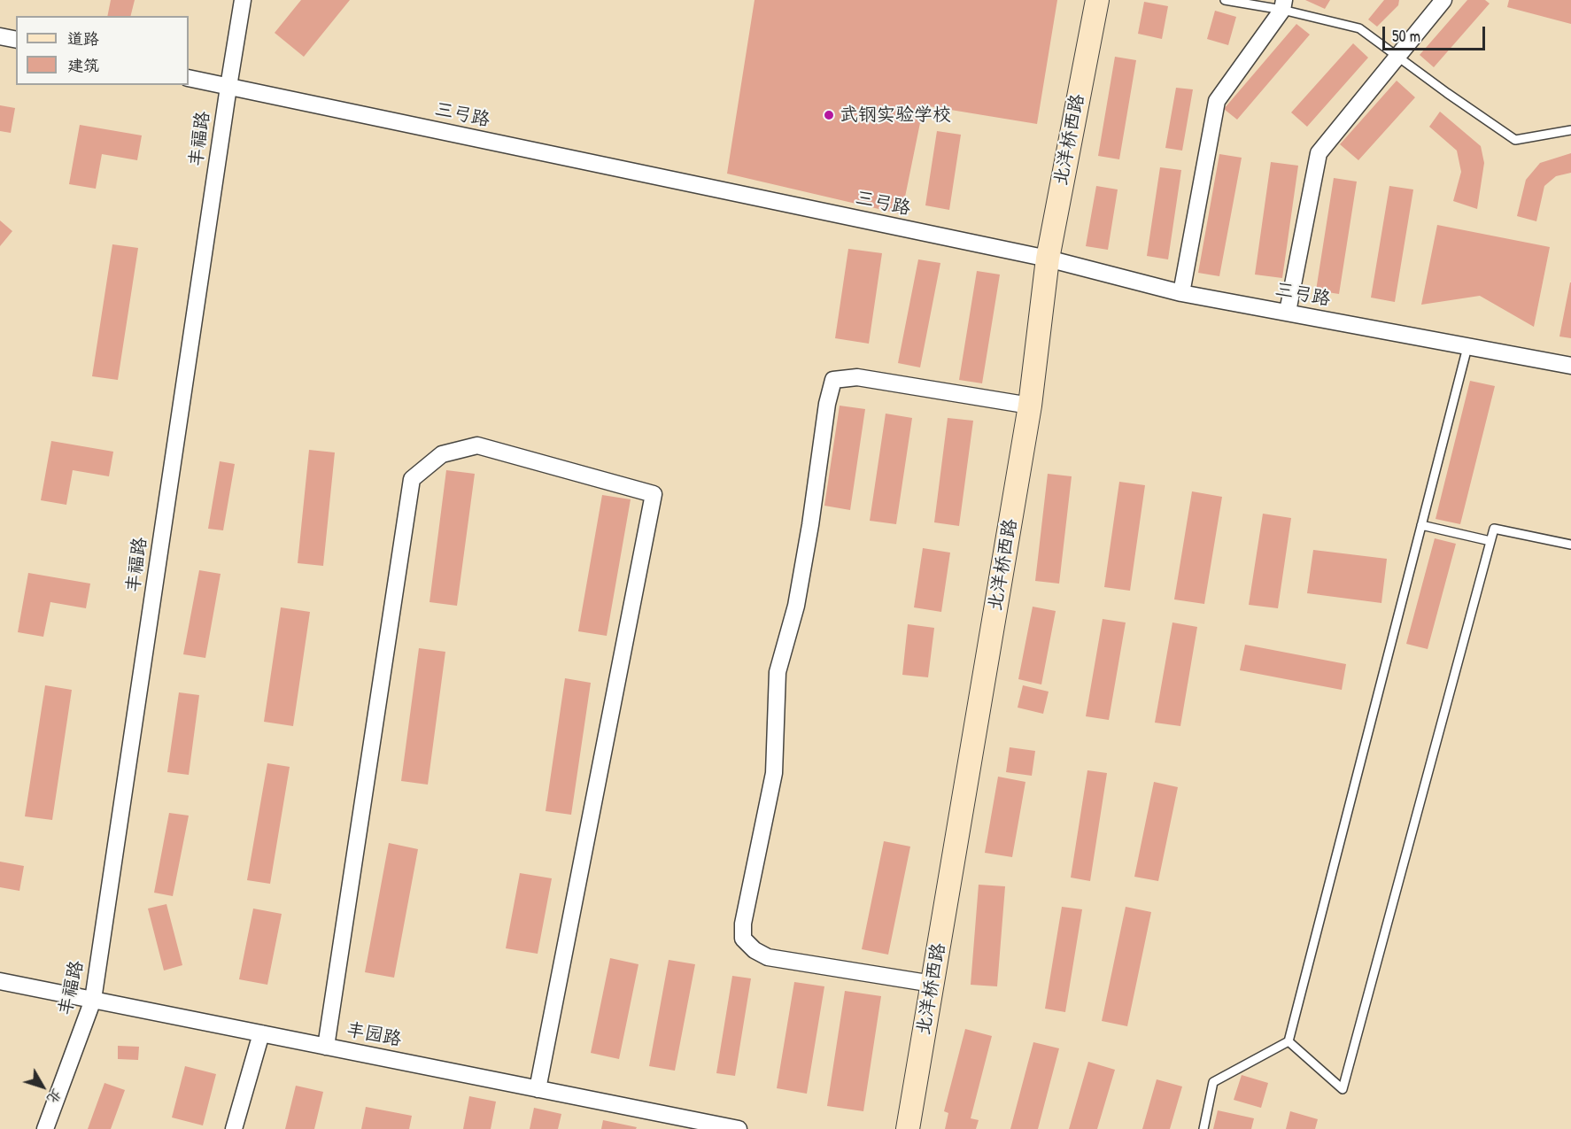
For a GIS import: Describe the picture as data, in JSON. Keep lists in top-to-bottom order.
{
  "streets": {
    "main road": ["北洋桥西路"],
    "street": ["三弓路", "丰福路", "丰园路"]
  },
  "crossings": [
    ["三弓路", "丰福路"],
    ["三弓路", "北洋桥西路"],
    ["丰福路", "丰园路"]
  ],
  "places": ["武钢实验学校"],
  "legend": ["道路", "建筑"],
  "scale_bar": "50 m",
  "north": "bottom right"
}
